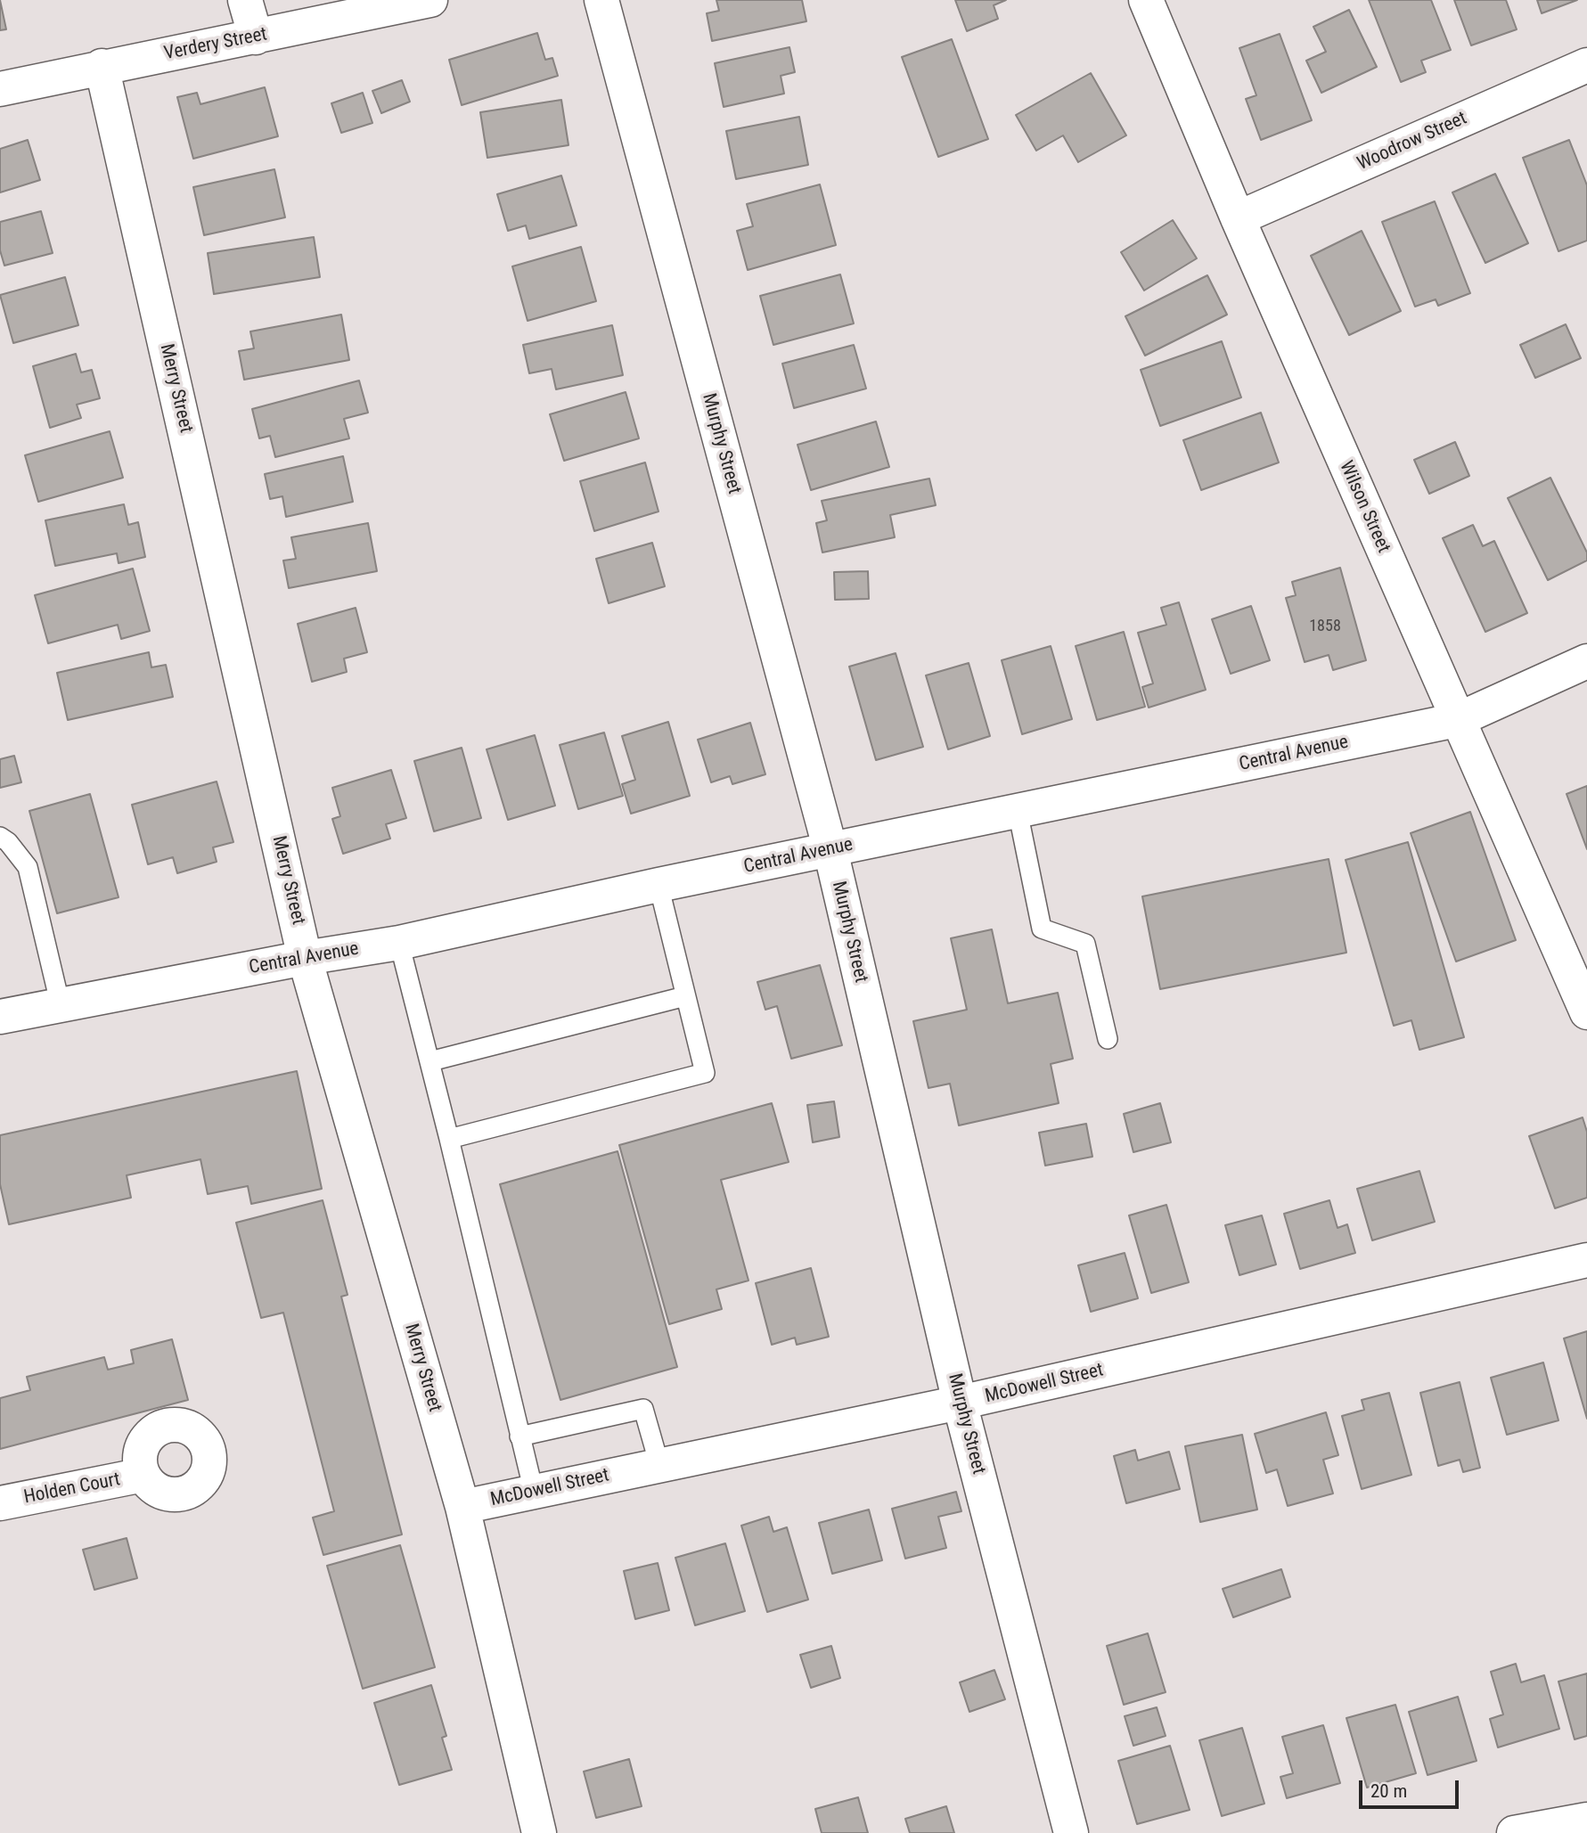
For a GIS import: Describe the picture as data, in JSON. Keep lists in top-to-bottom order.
{
  "streets": {
    "street": [
      "Verdery Street",
      "Woodrow Street",
      "Merry Street",
      "Murphy Street",
      "Wilson Street",
      "Central Avenue",
      "McDowell Street",
      "Holden Court"
    ]
  },
  "crossings": [
    ["Verdery Street", "Merry Street"],
    ["Woodrow Street", "Wilson Street"],
    ["Merry Street", "Central Avenue"],
    ["Merry Street", "McDowell Street"],
    ["Murphy Street", "Central Avenue"],
    ["Murphy Street", "McDowell Street"],
    ["Wilson Street", "Central Avenue"]
  ],
  "house_numbers": ["1858"],
  "scale_bar": "20 m"
}
